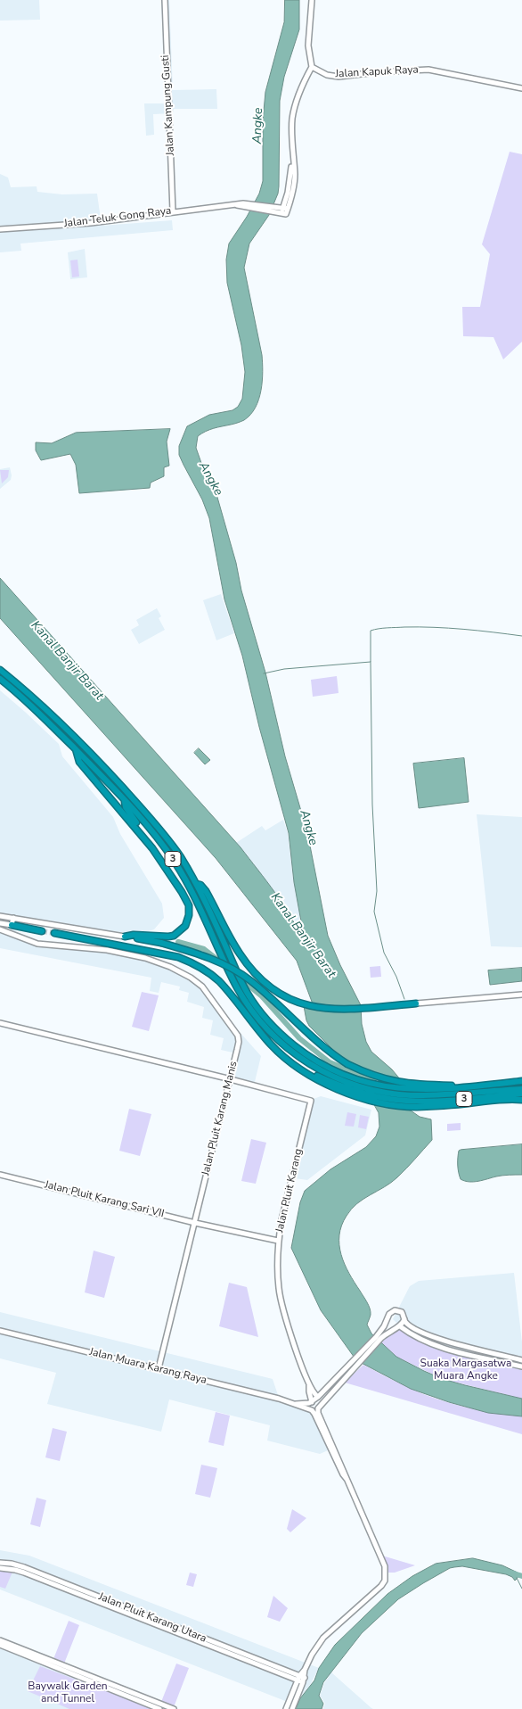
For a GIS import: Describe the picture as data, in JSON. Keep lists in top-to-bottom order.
{
  "streets": {
    "highway": ["3"],
    "street": [
      "Jalan Kapuk Raya",
      "Jalan Kampung Gusti",
      "Jalan Teluk Gong Raya",
      "Jalan Pluit Karang Manis",
      "Jalan Pluit Karang",
      "Jalan Pluit Karang Sari VII",
      "Jalan Muara Karang Raya",
      "Jalan Pluit Karang Utara"
    ]
  },
  "crossings": [
    ["Jalan Kapuk Raya", "Jalan Teluk Gong Raya"],
    ["Jalan Kampung Gusti", "Jalan Teluk Gong Raya"],
    ["Jalan Pluit Karang Manis", "Jalan Pluit Karang"],
    ["Jalan Pluit Karang Manis", "Jalan Pluit Karang Sari VII"],
    ["Jalan Pluit Karang Manis", "Jalan Muara Karang Raya"],
    ["Jalan Pluit Karang", "Jalan Pluit Karang Sari VII"],
    ["Jalan Pluit Karang", "Jalan Muara Karang Raya"]
  ],
  "water": ["Angke", "Kanal Banjir Barat"],
  "parks": ["Suaka Margasatwa Muara Angke", "Baywalk Garden and Tunnel"]
}
